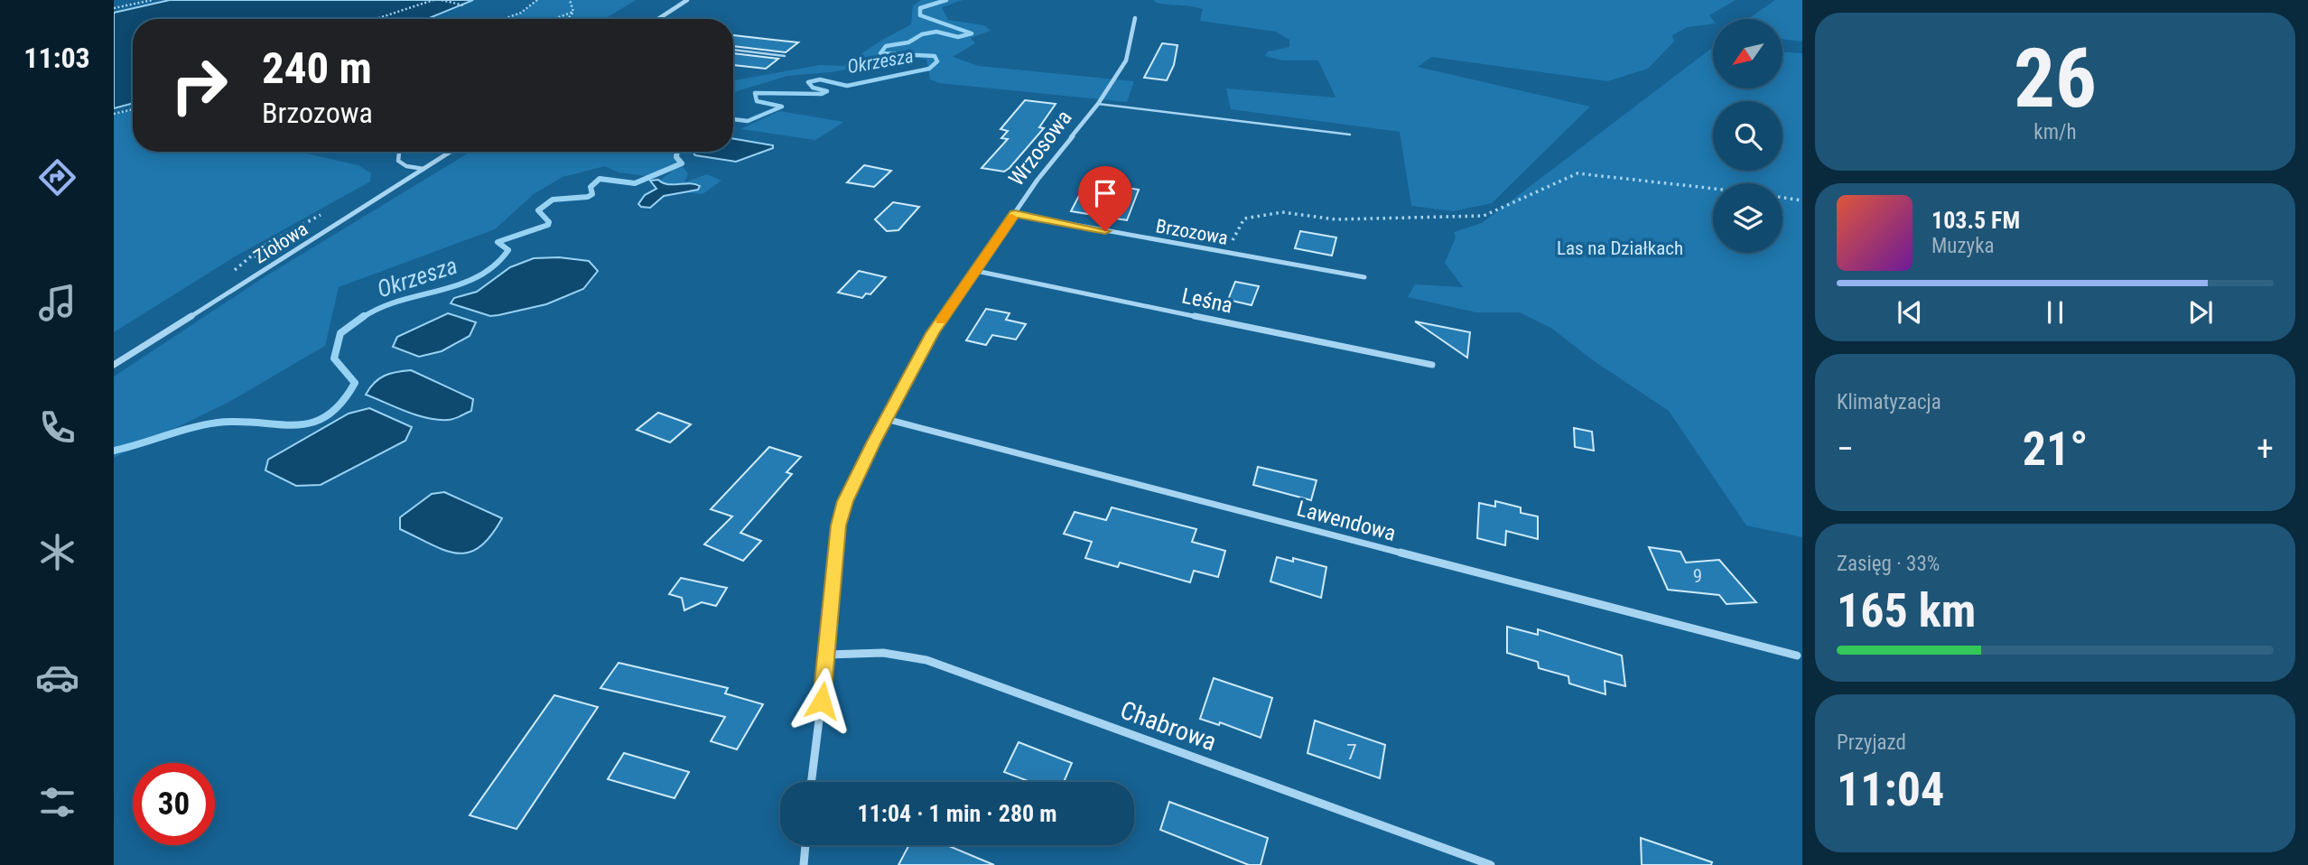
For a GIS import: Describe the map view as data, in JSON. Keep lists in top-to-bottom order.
{
  "streets": {
    "street": [
      "Wrzosowa",
      "Brzozowa",
      "Ziołowa",
      "Leśna",
      "Lawendowa",
      "Chabrowa"
    ]
  },
  "crossings": [
    ["Wrzosowa", "Brzozowa"],
    ["Wrzosowa", "Leśna"],
    ["Wrzosowa", "Lawendowa"],
    ["Wrzosowa", "Chabrowa"]
  ],
  "water": ["Okrzesza"],
  "parks": ["Las na Działkach"],
  "house_numbers": ["9", "7"],
  "north": "bottom left",
  "page": {
    "tabs": "11:03",
    "tile": [
      ["26", "km/h"],
      "Klimatyzacja",
      ["Zasięg · 33%", "165 km"],
      ["Przyjazd", "11:04"]
    ],
    "turn": ["240 m", "Brzozowa"],
    "song": ["103.5 FM", "Muzyka"],
    "heat": ["−", "21°", "+"],
    "limit": "30",
    "trip": "11:04 · 1 min · 280 m"
  }
}
